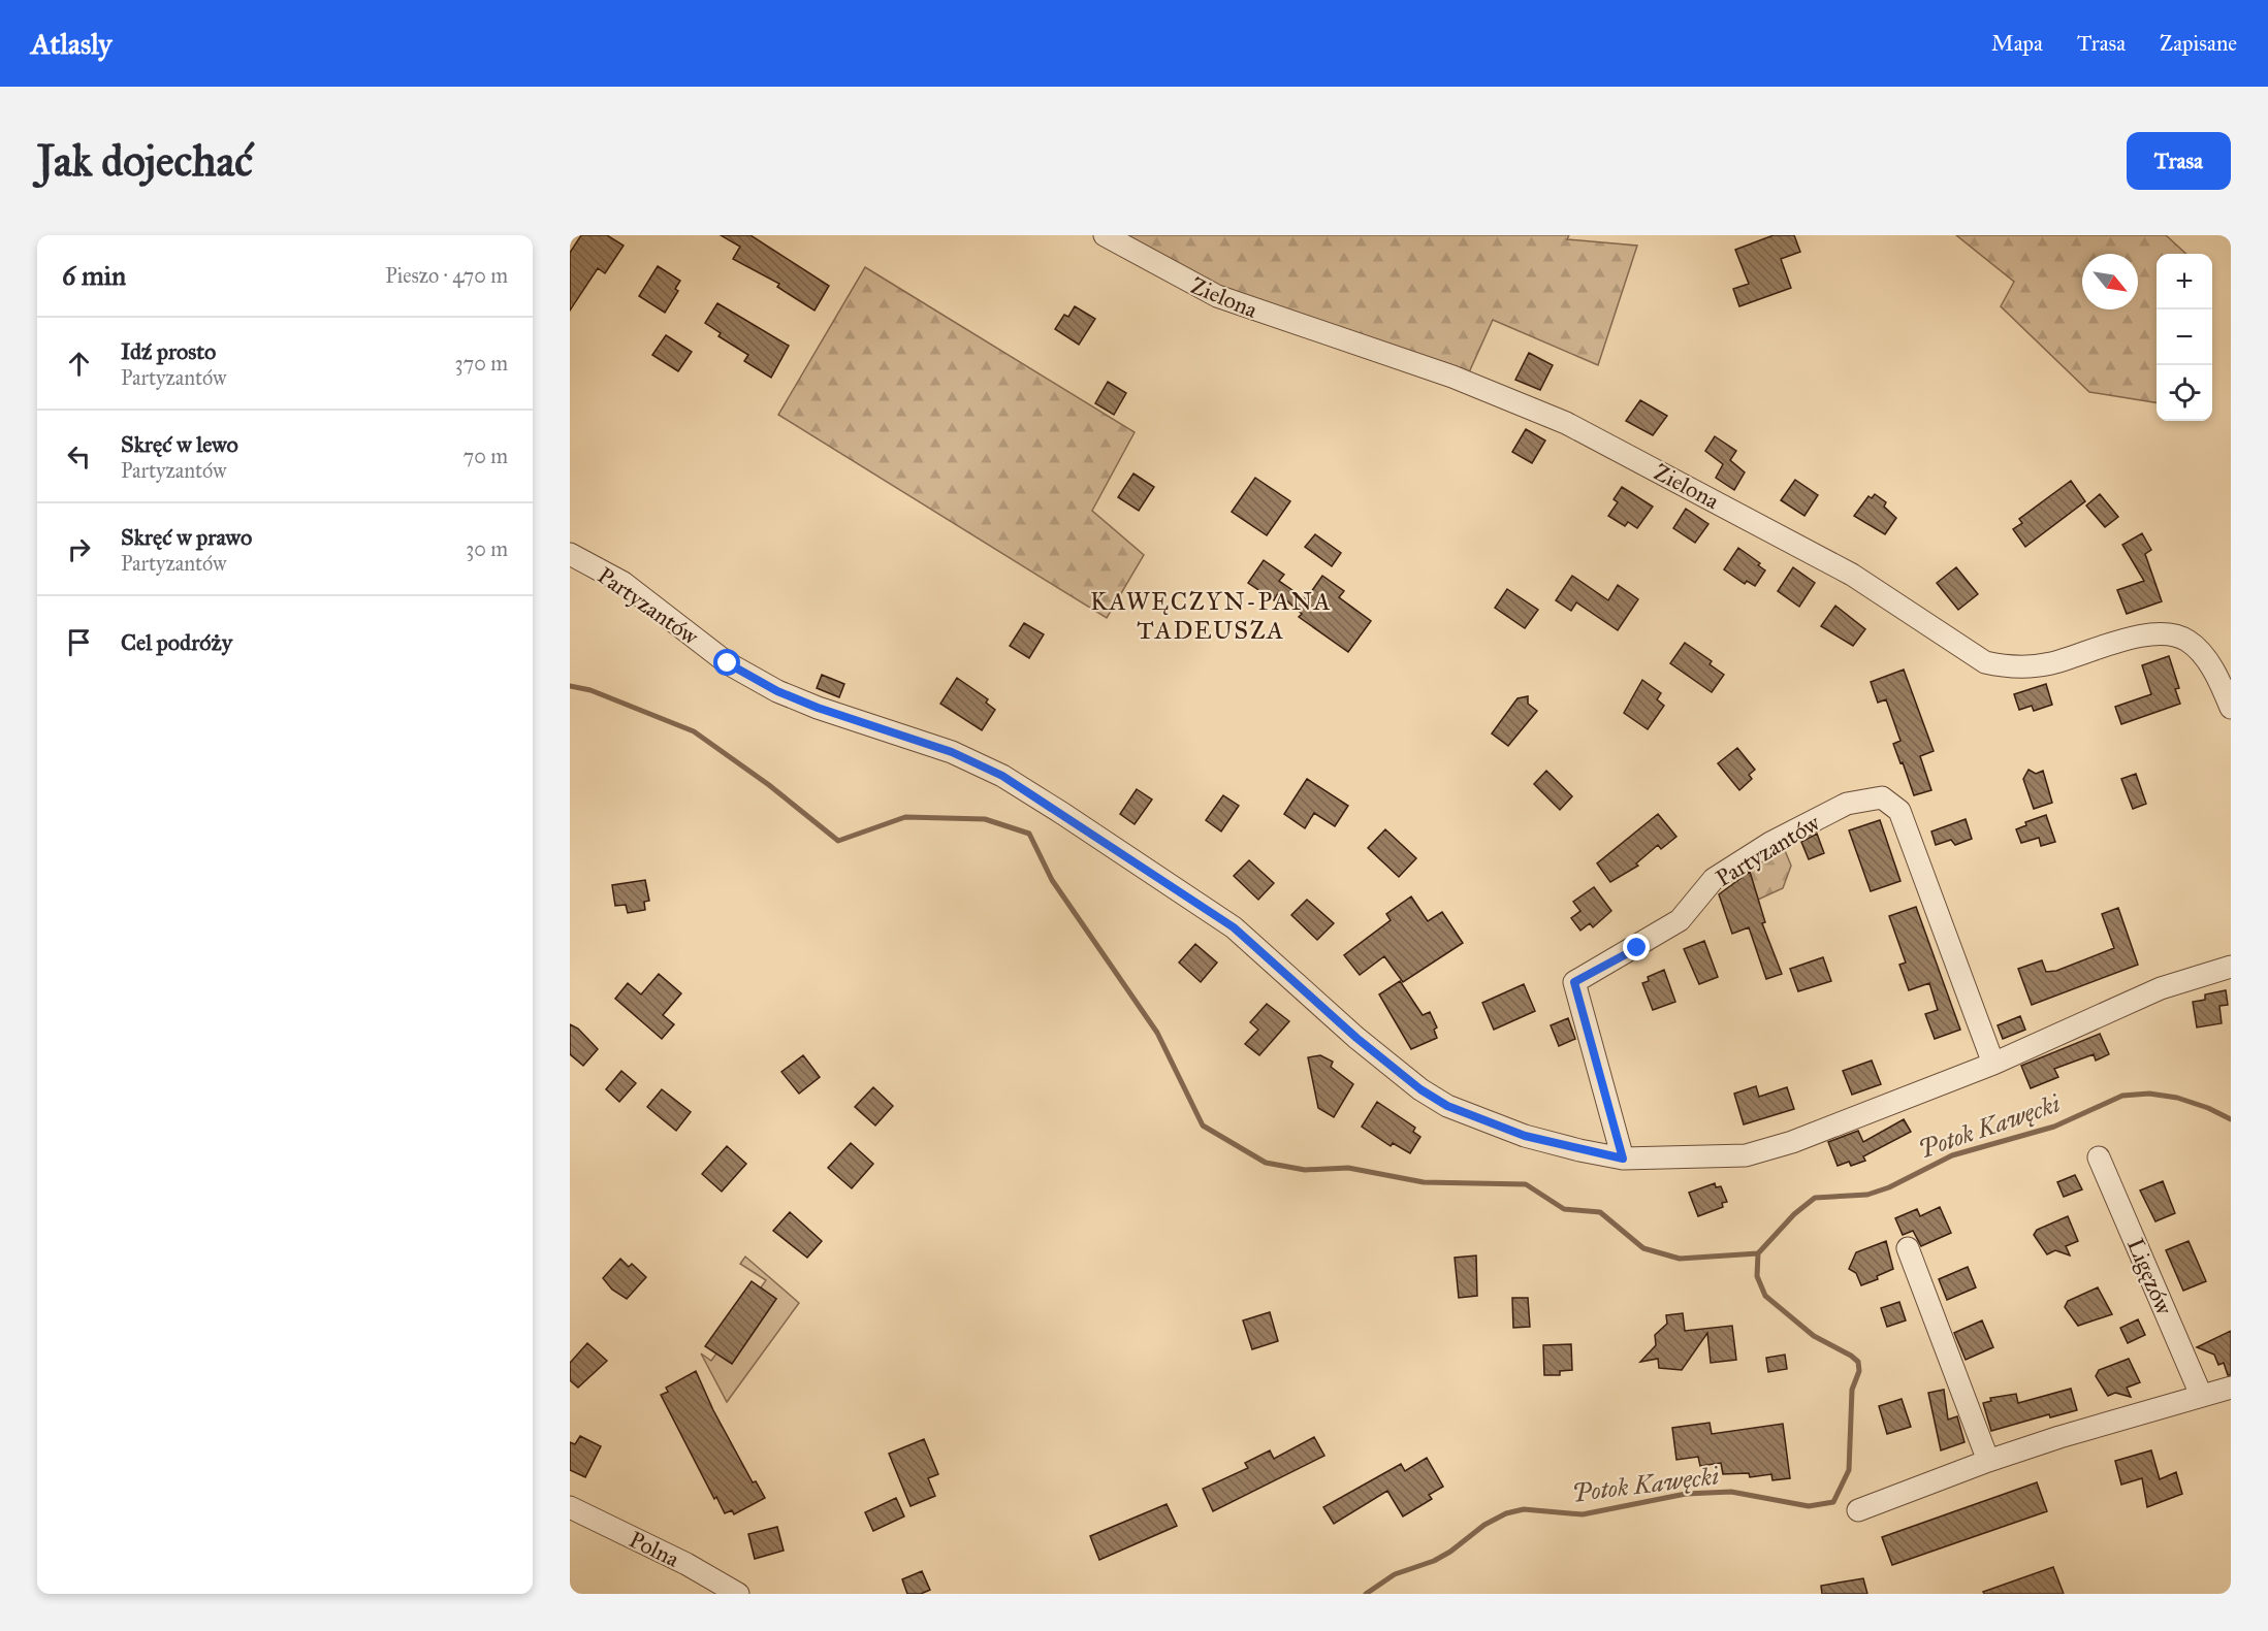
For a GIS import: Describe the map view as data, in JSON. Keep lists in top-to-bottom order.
{
  "streets": {
    "street": [
      "Zielona",
      "Partyzantów",
      "Ligęzów",
      "Polna"
    ]
  },
  "districts": ["KAWĘCZYN-PANA TADEUSZA"],
  "water": ["Potok Kawęcki"],
  "north": "bottom right",
  "page": {
    "header": "Atlasly",
    "nav": ["Mapa", "Trasa", "Zapisane"],
    "buttons": "Trasa",
    "title": "Jak dojechać",
    "heading": ["6 min", "Pieszo · 470 m"],
    "map_buttons": ["+", "−"],
    "list": [
      ["Idź prosto", "Partyzantów", "370 m"],
      ["Skręć w lewo", "Partyzantów", "70 m"],
      ["Skręć w prawo", "Partyzantów", "30 m"],
      "Cel podróży"
    ]
  }
}
